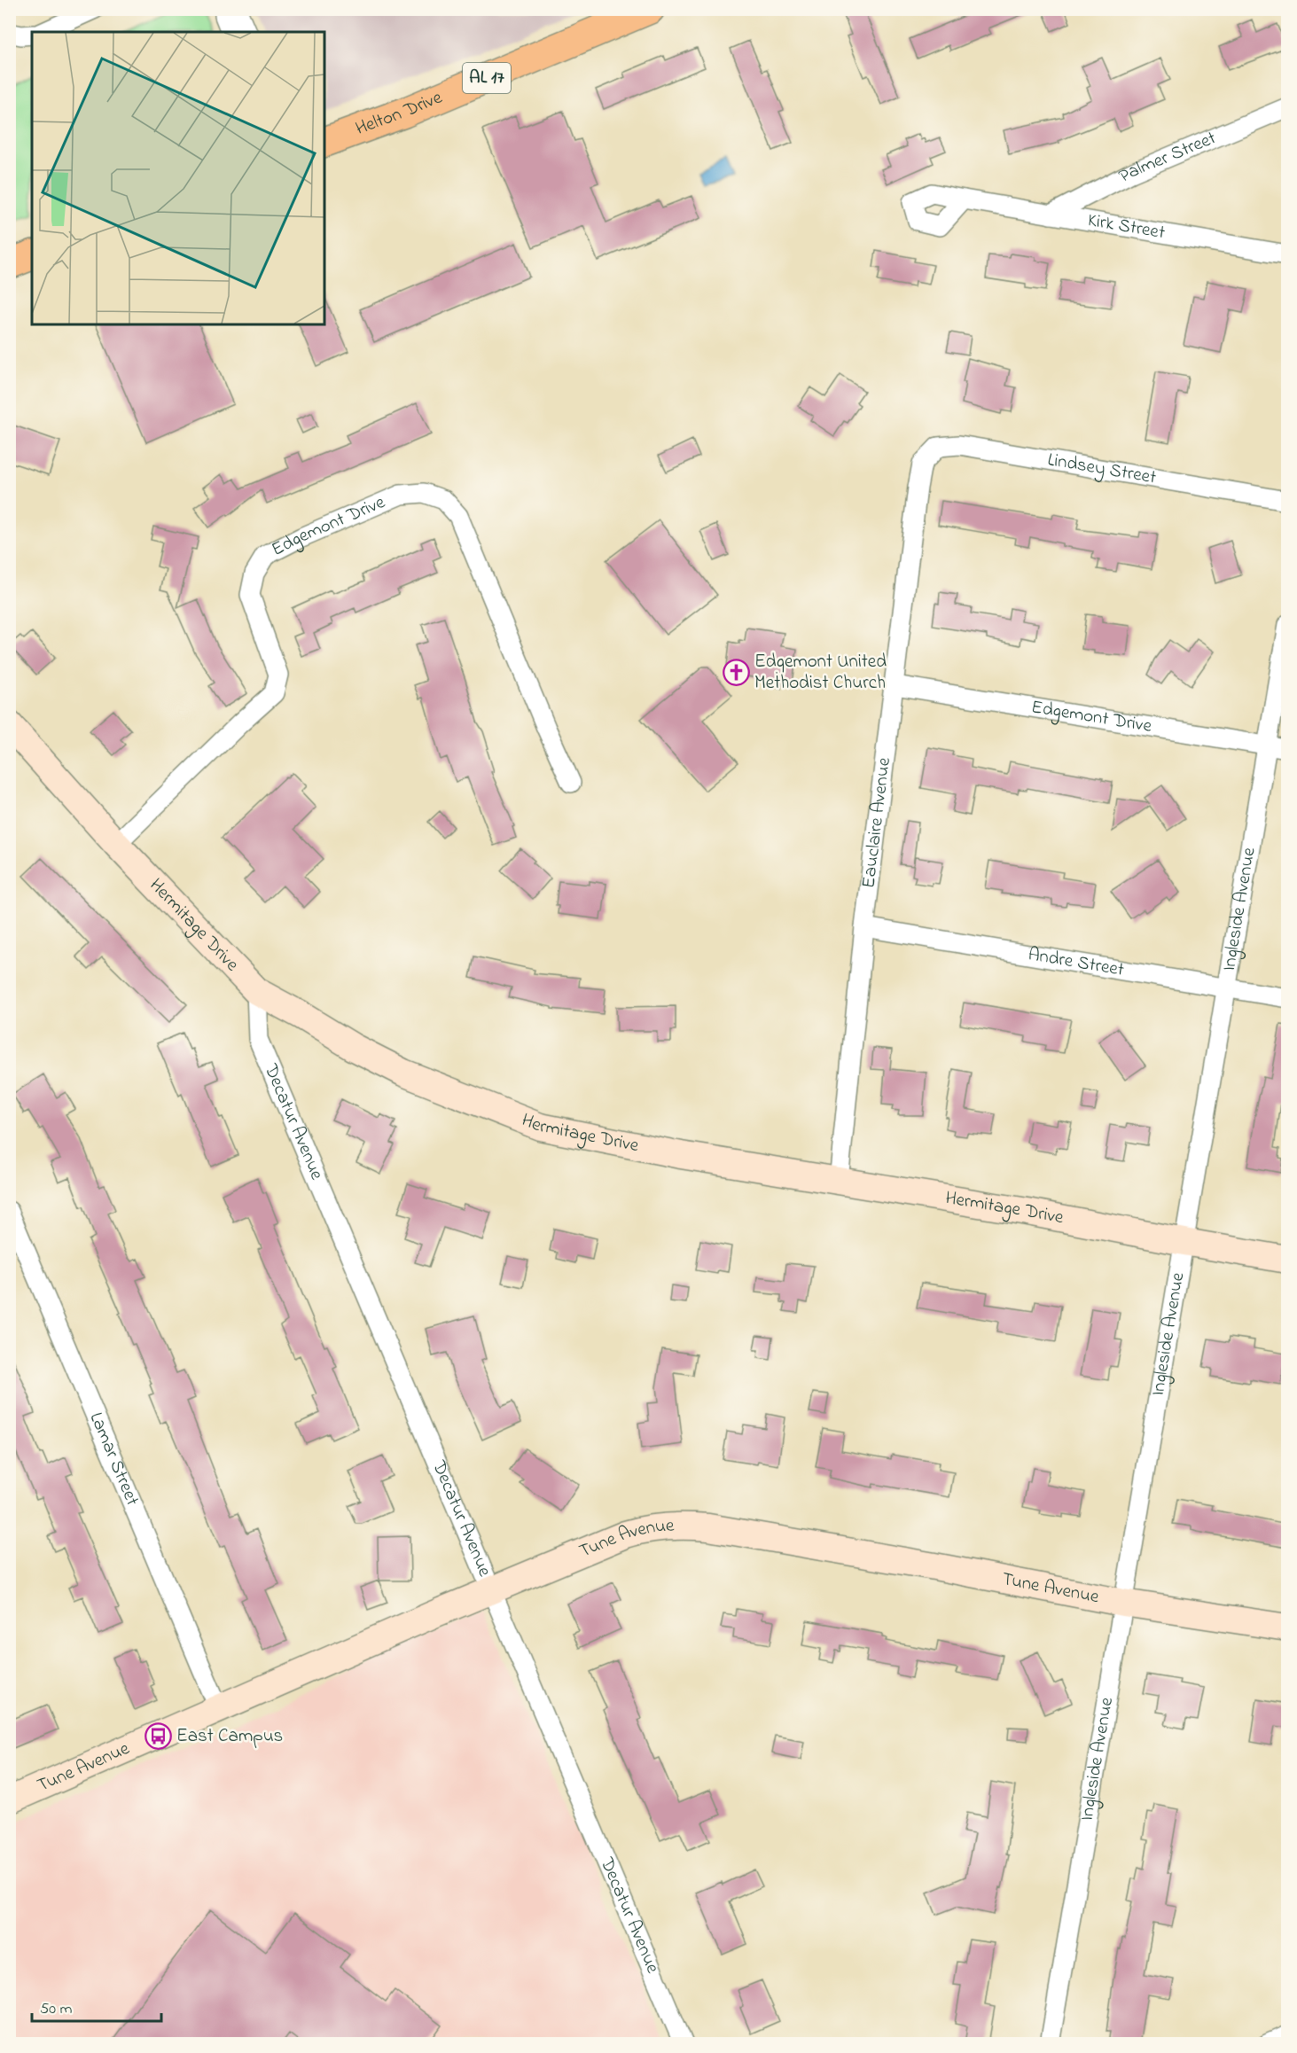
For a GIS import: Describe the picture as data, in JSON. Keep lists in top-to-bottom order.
{
  "streets": {
    "main road": ["AL 17", "Helton Drive"],
    "street": [
      "Palmer Street",
      "Kirk Street",
      "Lindsey Street",
      "Edgemont Drive",
      "Eauclaire Avenue",
      "Ingleside Avenue",
      "Hermitage Drive",
      "Andre Street",
      "Decatur Avenue",
      "Lamar Street",
      "Tune Avenue"
    ]
  },
  "crossings": [
    ["Palmer Street", "Kirk Street"],
    ["Lindsey Street", "Eauclaire Avenue"],
    ["Edgemont Drive", "Eauclaire Avenue"],
    ["Edgemont Drive", "Ingleside Avenue"],
    ["Edgemont Drive", "Hermitage Drive"],
    ["Eauclaire Avenue", "Hermitage Drive"],
    ["Eauclaire Avenue", "Andre Street"],
    ["Ingleside Avenue", "Hermitage Drive"],
    ["Ingleside Avenue", "Andre Street"],
    ["Ingleside Avenue", "Tune Avenue"],
    ["Hermitage Drive", "Decatur Avenue"],
    ["Decatur Avenue", "Tune Avenue"],
    ["Lamar Street", "Tune Avenue"]
  ],
  "places": {
    "church": ["Edgemont United Methodist Church"],
    "bus stop": ["East Campus"]
  },
  "scale_bar": "50 m"
}
